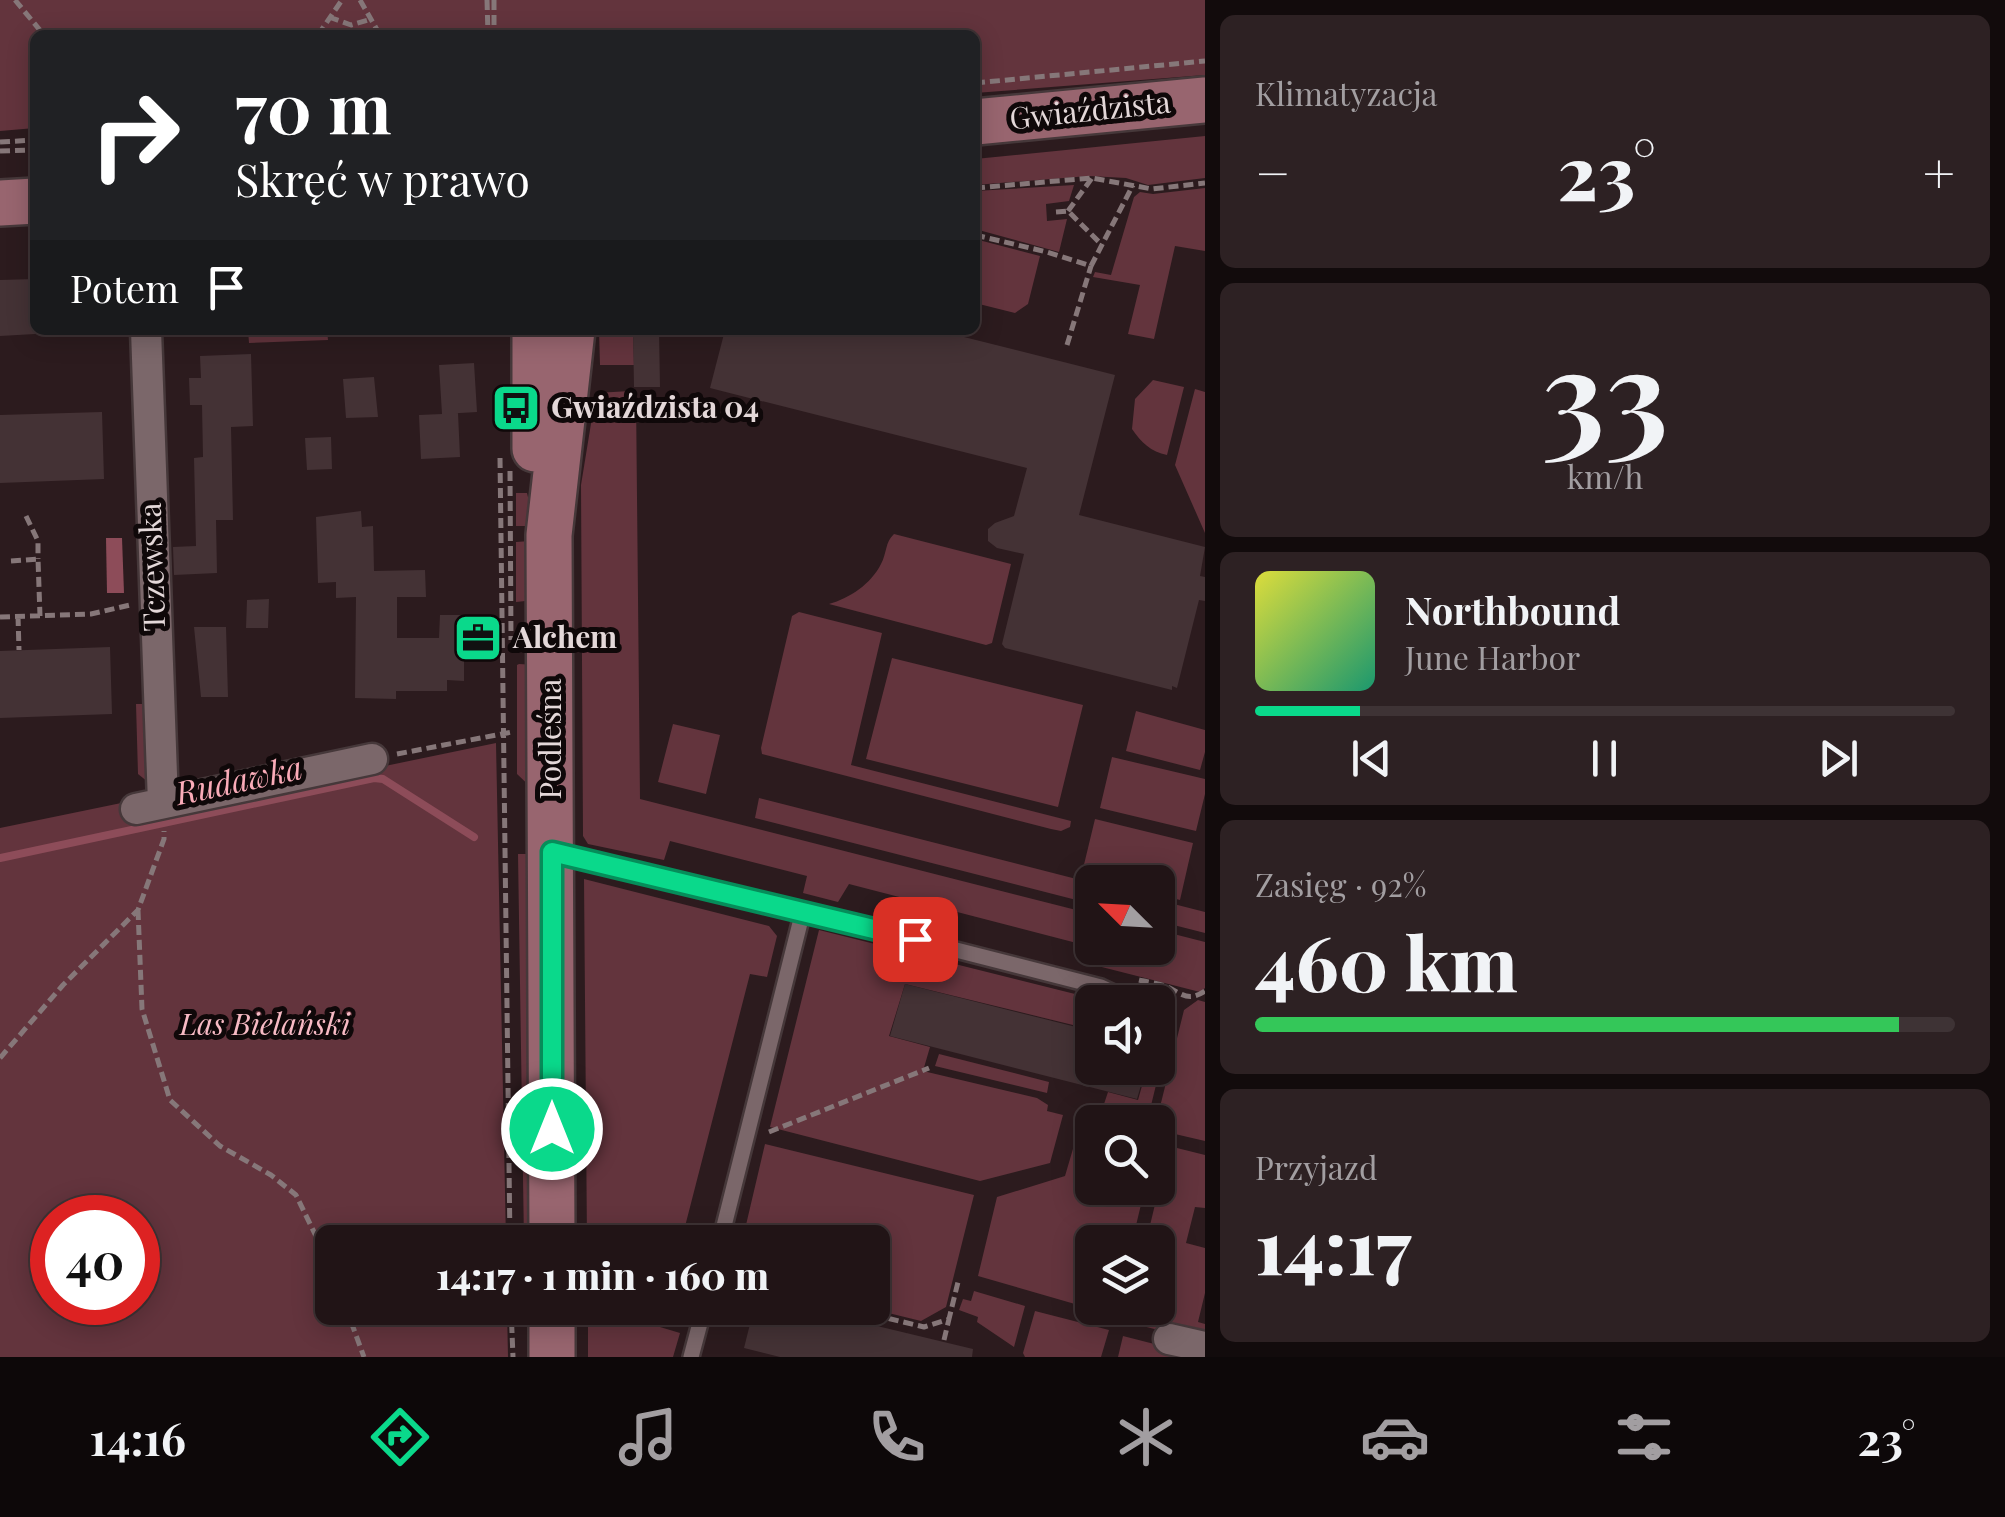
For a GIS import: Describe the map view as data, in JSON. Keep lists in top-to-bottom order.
{
  "streets": {
    "street": ["Gwiaździsta", "Tczewska", "Podleśna"]
  },
  "water": ["Rudawka"],
  "parks": ["Las Bielański"],
  "places": {
    "bus stop": ["Gwiaździsta 04"],
    "office": ["Alchem"]
  },
  "north": "top left",
  "page": {
    "tile": [
      "Klimatyzacja",
      ["33", "km/h"],
      ["Zasięg · 92%", "460 km"],
      ["Przyjazd", "14:17"]
    ],
    "turn": ["70 m", "Skręć w prawo"],
    "heat": ["−", "23°", "+"],
    "then": "Potem",
    "song": ["Northbound", "June Harbor"],
    "limit": "40",
    "trip": "14:17 · 1 min · 160 m",
    "tabs": ["14:16", "23°"]
  }
}
